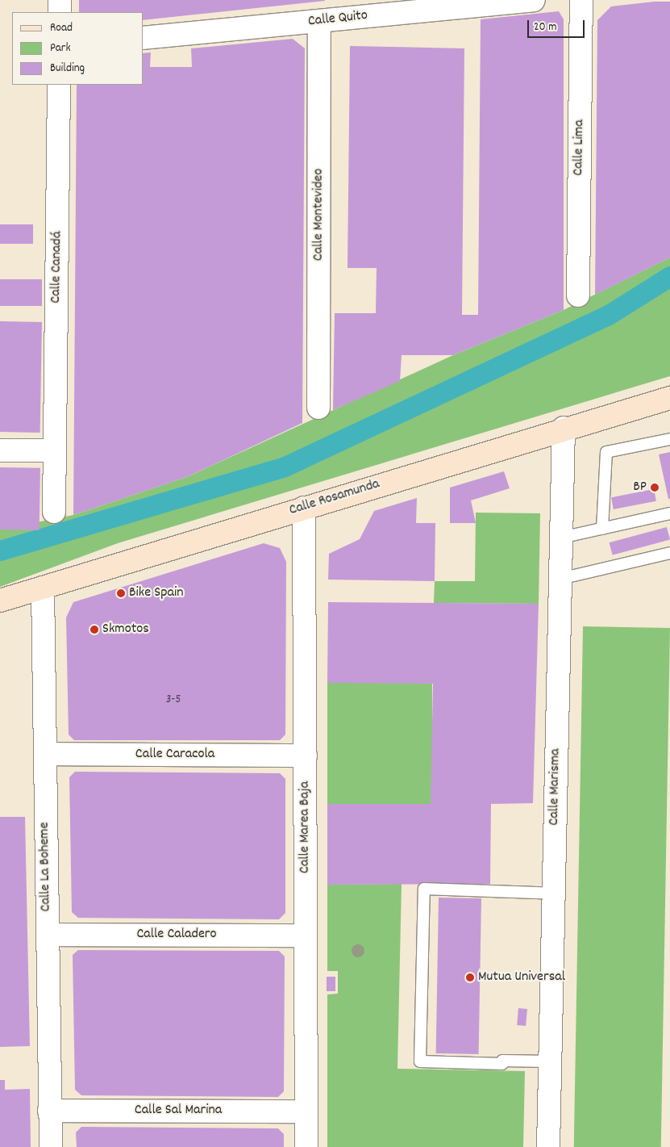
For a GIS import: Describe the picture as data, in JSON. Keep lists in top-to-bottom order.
{
  "streets": {
    "main road": ["Calle Rosamunda"],
    "street": [
      "Calle Quito",
      "Calle Lima",
      "Calle Montevideo",
      "Calle Canadá",
      "Calle Caracola",
      "Calle Marisma",
      "Calle Marea Baja",
      "Calle La Boheme",
      "Calle Caladero",
      "Calle Sal Marina"
    ]
  },
  "crossings": [
    ["Calle Quito", "Calle Montevideo"],
    ["Calle Rosamunda", "Calle Marisma"],
    ["Calle Rosamunda", "Calle Marea Baja"],
    ["Calle Rosamunda", "Calle La Boheme"],
    ["Calle Caracola", "Calle Marea Baja"],
    ["Calle Caracola", "Calle La Boheme"],
    ["Calle Marea Baja", "Calle Caladero"],
    ["Calle Marea Baja", "Calle Sal Marina"],
    ["Calle La Boheme", "Calle Caladero"],
    ["Calle La Boheme", "Calle Sal Marina"]
  ],
  "places": [
    "BP",
    "Bike Spain",
    "Skmotos",
    "Mutua Universal"
  ],
  "house_numbers": ["3-5"],
  "legend": ["Road", "Park", "Building"],
  "scale_bar": "20 m"
}
